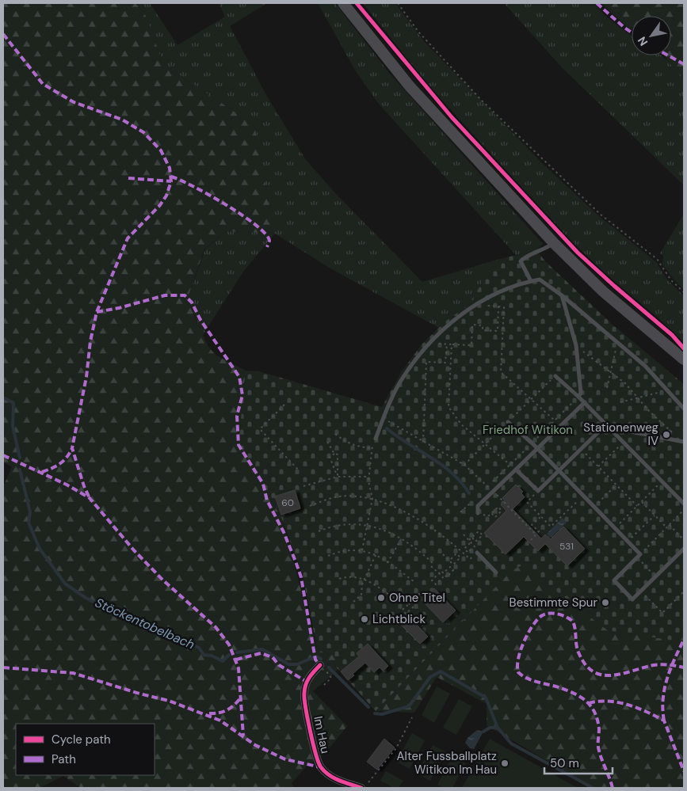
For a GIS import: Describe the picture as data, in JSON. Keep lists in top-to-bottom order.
{
  "streets": {
    "street": ["Im Hau"]
  },
  "water": ["Stöckentobelbach"],
  "parks": ["Friedhof Witikon"],
  "places": [
    "Stationenweg IV",
    "Ohne Titel",
    "Bestimmte Spur",
    "Lichtblick",
    "Alter Fussballplatz Witikon Im Hau"
  ],
  "house_numbers": ["60", "531"],
  "legend": ["Cycle path", "Path"],
  "scale_bar": "50 m",
  "north": "bottom left"
}
